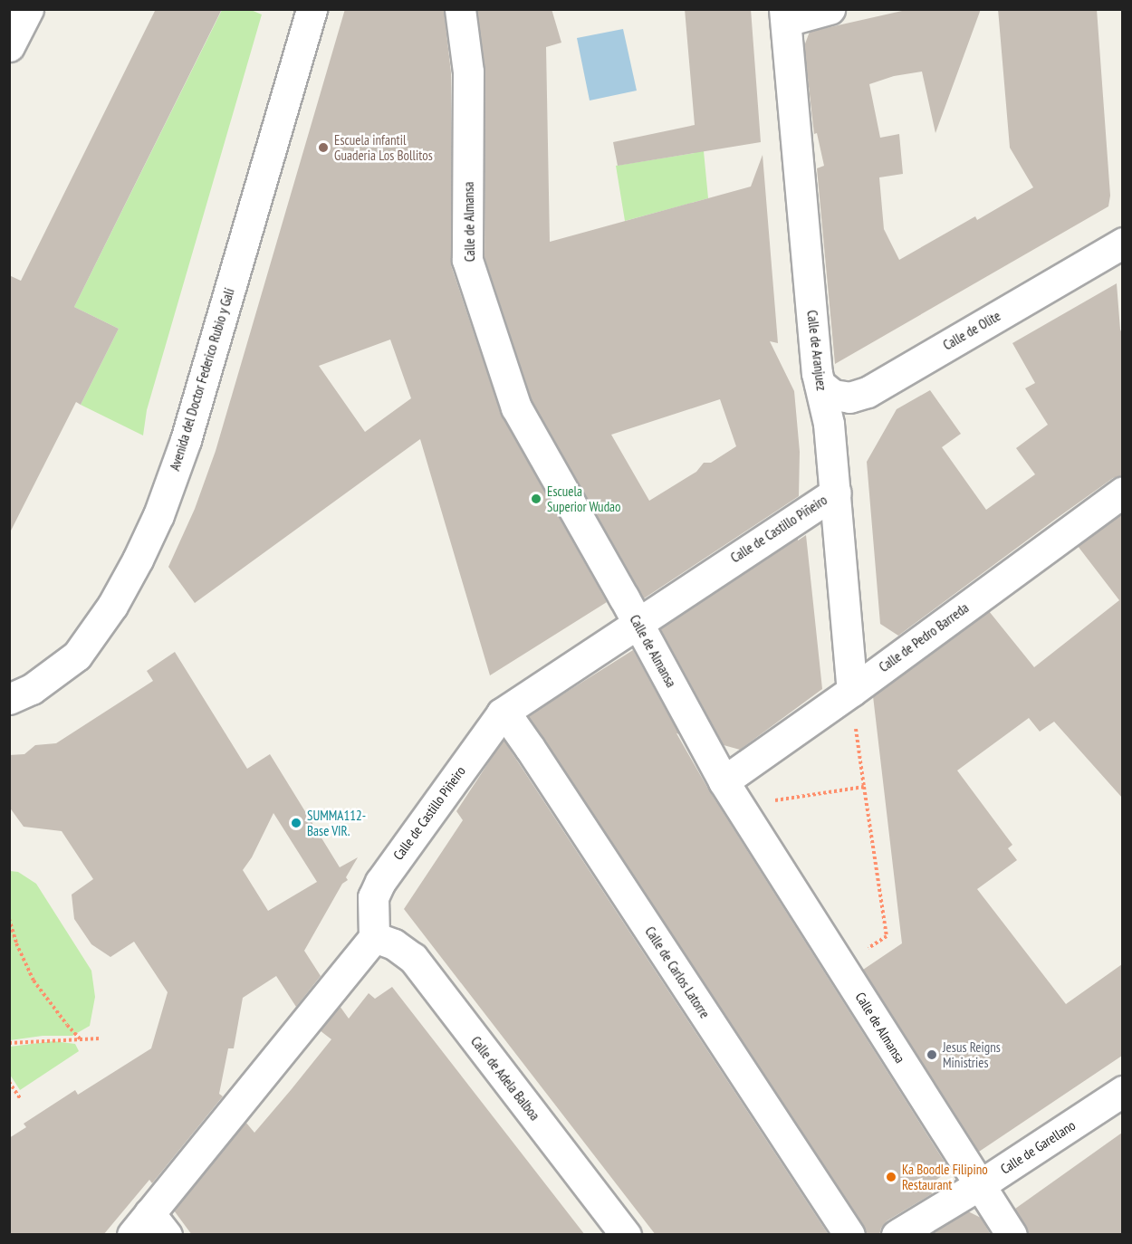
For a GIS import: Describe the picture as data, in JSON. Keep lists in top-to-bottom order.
{
  "streets": {
    "street": [
      "Calle de Almansa",
      "Calle de Olite",
      "Calle de Aranjuez",
      "Avenida del Doctor Federico Rubio y Galí",
      "Calle de Castillo Piñeiro",
      "Calle de Pedro Barreda",
      "Calle de Carlos Latorre",
      "Calle de Adela Balboa",
      "Calle de Garellano"
    ]
  },
  "crossings": [
    ["Calle de Almansa", "Calle de Castillo Piñeiro"],
    ["Calle de Almansa", "Calle de Pedro Barreda"],
    ["Calle de Almansa", "Calle de Garellano"],
    ["Calle de Olite", "Calle de Aranjuez"],
    ["Calle de Aranjuez", "Calle de Castillo Piñeiro"],
    ["Calle de Aranjuez", "Calle de Pedro Barreda"],
    ["Calle de Castillo Piñeiro", "Calle de Carlos Latorre"],
    ["Calle de Castillo Piñeiro", "Calle de Adela Balboa"]
  ],
  "places": [
    "Escuela infantil Guaderia Los Bollitos",
    "Escuela Superior Wudao",
    "SUMMA112- Base VIR.",
    "Jesus Reigns Ministries",
    "Ka Boodle Filipino Restaurant"
  ]
}
